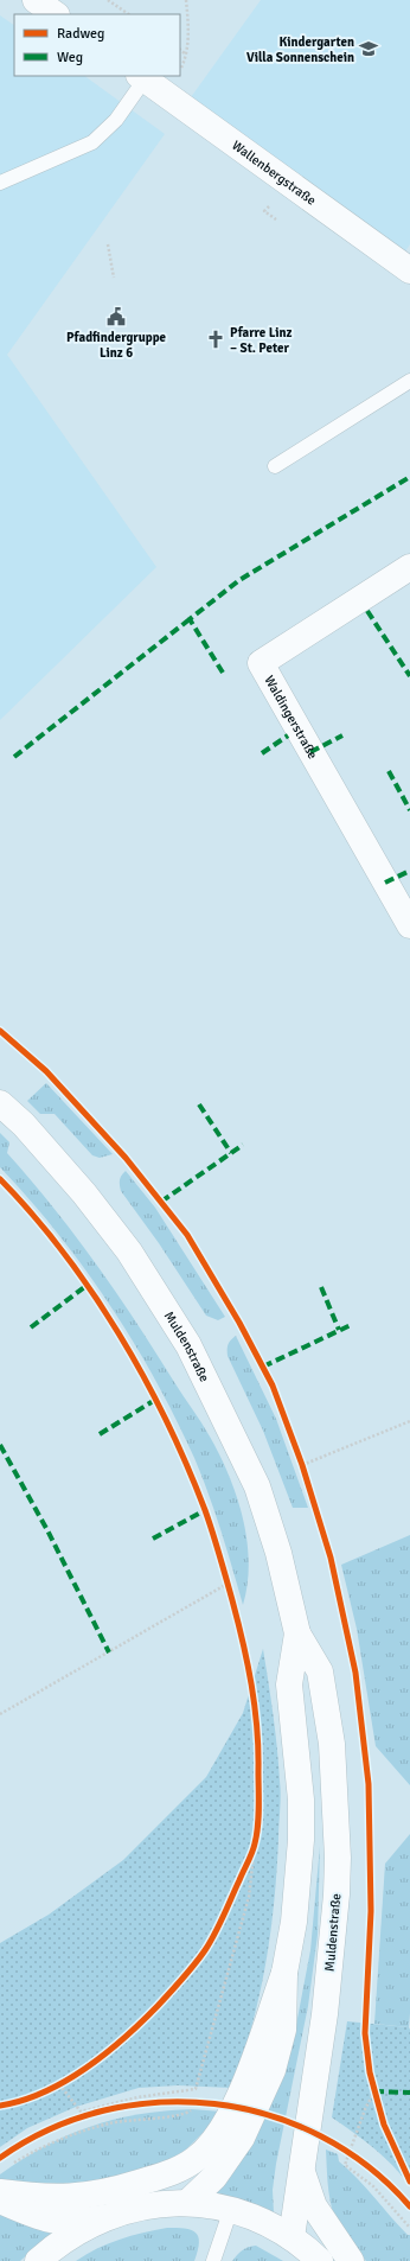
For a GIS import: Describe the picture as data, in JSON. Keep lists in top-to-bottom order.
{
  "streets": {
    "main road": ["Wallenbergstraße", "Waldingerstraße", "Muldenstraße"]
  },
  "places": {
    "school or university": ["Kindergarten Villa Sonnenschein"],
    "public building": ["Pfadfindergruppe Linz 6"],
    "church": ["Pfarre Linz – St. Peter"]
  },
  "legend": ["Radweg", "Weg"]
}
